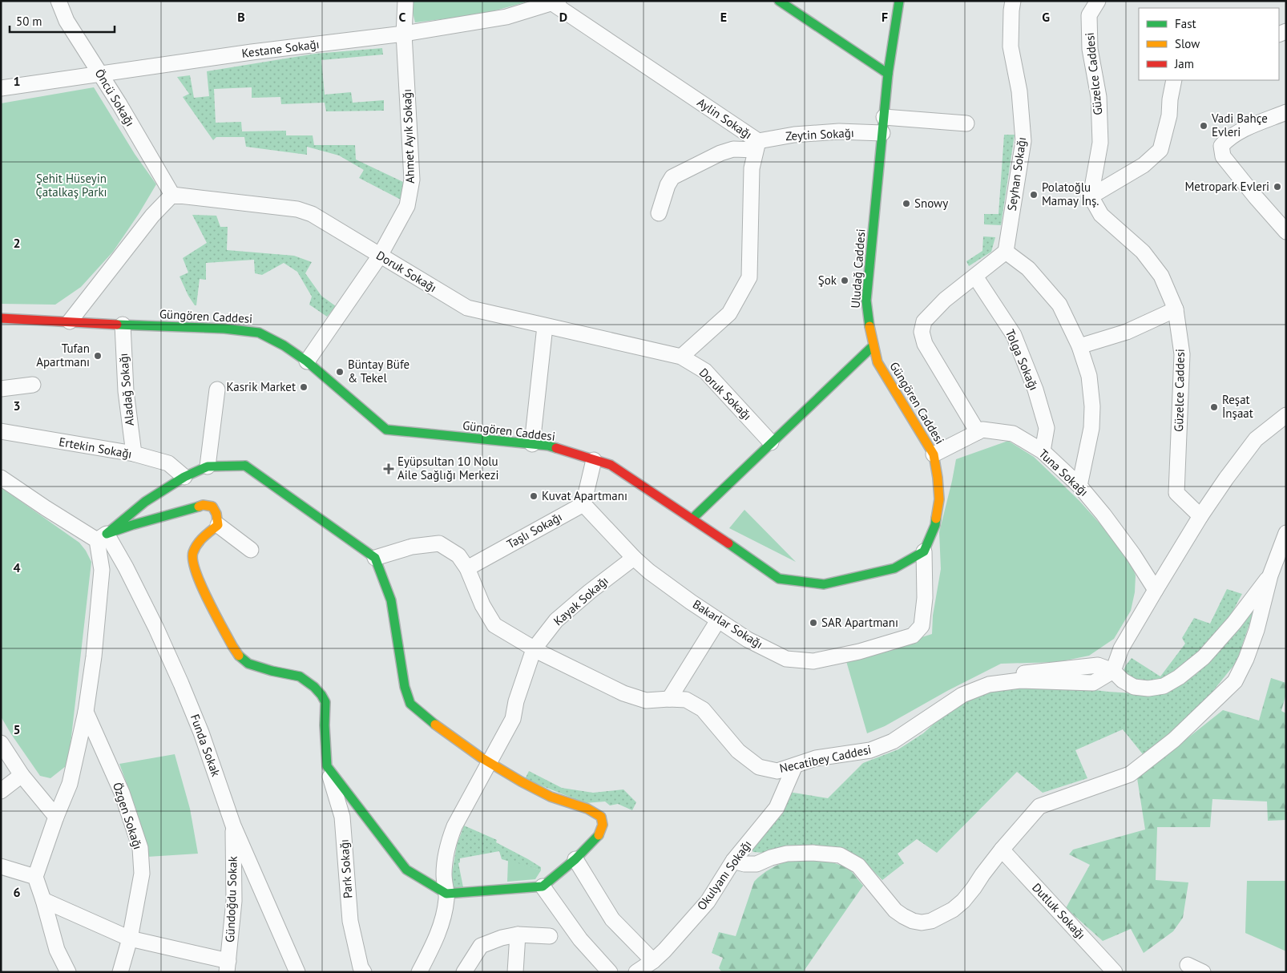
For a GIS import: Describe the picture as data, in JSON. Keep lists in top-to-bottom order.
{
  "streets": {
    "main road": ["Uludağ Caddesi", "Güngören Caddesi"],
    "street": [
      "Kestane Sokağı",
      "Güzelce Caddesi",
      "Öncü Sokağı",
      "Aylin Sokağı",
      "Zeytin Sokağı",
      "Ahmet Ayık Sokağı",
      "Seyhan Sokağı",
      "Doruk Sokağı",
      "Tolga Sokağı",
      "Aladağ Sokağı",
      "Ertekin Sokağı",
      "Tuna Sokağı",
      "Taşlı Sokağı",
      "Kayak Sokağı",
      "Bakarlar Sokağı",
      "Funda Sokak",
      "Necatibey Caddesi",
      "Özgen Sokağı",
      "Park Sokağı",
      "Okulyanı Sokağı",
      "Gündoğdu Sokak",
      "Dutluk Sokağı"
    ]
  },
  "crossings": [
    ["Kestane Sokağı", "Öncü Sokağı"],
    ["Kestane Sokağı", "Aylin Sokağı"],
    ["Kestane Sokağı", "Ahmet Ayık Sokağı"],
    ["Öncü Sokağı", "Doruk Sokağı"],
    ["Aylin Sokağı", "Zeytin Sokağı"],
    ["Aylin Sokağı", "Doruk Sokağı"],
    ["Zeytin Sokağı", "Uludağ Caddesi"],
    ["Ahmet Ayık Sokağı", "Doruk Sokağı"],
    ["Ahmet Ayık Sokağı", "Güngören Caddesi"],
    ["Uludağ Caddesi", "Güngören Caddesi"],
    ["Güngören Caddesi", "Aladağ Sokağı"],
    ["Güngören Caddesi", "Tuna Sokağı"],
    ["Güngören Caddesi", "Bakarlar Sokağı"],
    ["Tolga Sokağı", "Tuna Sokağı"],
    ["Aladağ Sokağı", "Ertekin Sokağı"],
    ["Taşlı Sokağı", "Bakarlar Sokağı"],
    ["Taşlı Sokağı", "Necatibey Caddesi"],
    ["Kayak Sokağı", "Bakarlar Sokağı"],
    ["Kayak Sokağı", "Necatibey Caddesi"],
    ["Funda Sokak", "Gündoğdu Sokak"],
    ["Necatibey Caddesi", "Okulyanı Sokağı"]
  ],
  "parks": ["Şehit Hüseyin Çatalkaş Parkı"],
  "places": {
    "other": [
      "Vadi Bahçe Evleri",
      "Metropark Evleri",
      "Polatoğlu Mamay İnş.",
      "Snowy",
      "Şok",
      "Tufan Apartmanı",
      "Büntay Büfe & Tekel",
      "Kasrik Market",
      "Reşat İnşaat",
      "Kuvat Apartmanı",
      "SAR Apartmanı"
    ],
    "health": ["Eyüpsultan 10 Nolu Aile Sağlığı Merkezi"]
  },
  "legend": ["Fast", "Slow", "Jam"],
  "scale_bar": "50 m",
  "grid": {
    "columns": [
      "B",
      "C",
      "D",
      "E",
      "F",
      "G"
    ],
    "rows": [
      "1",
      "2",
      "3",
      "4",
      "5",
      "6"
    ]
  }
}
